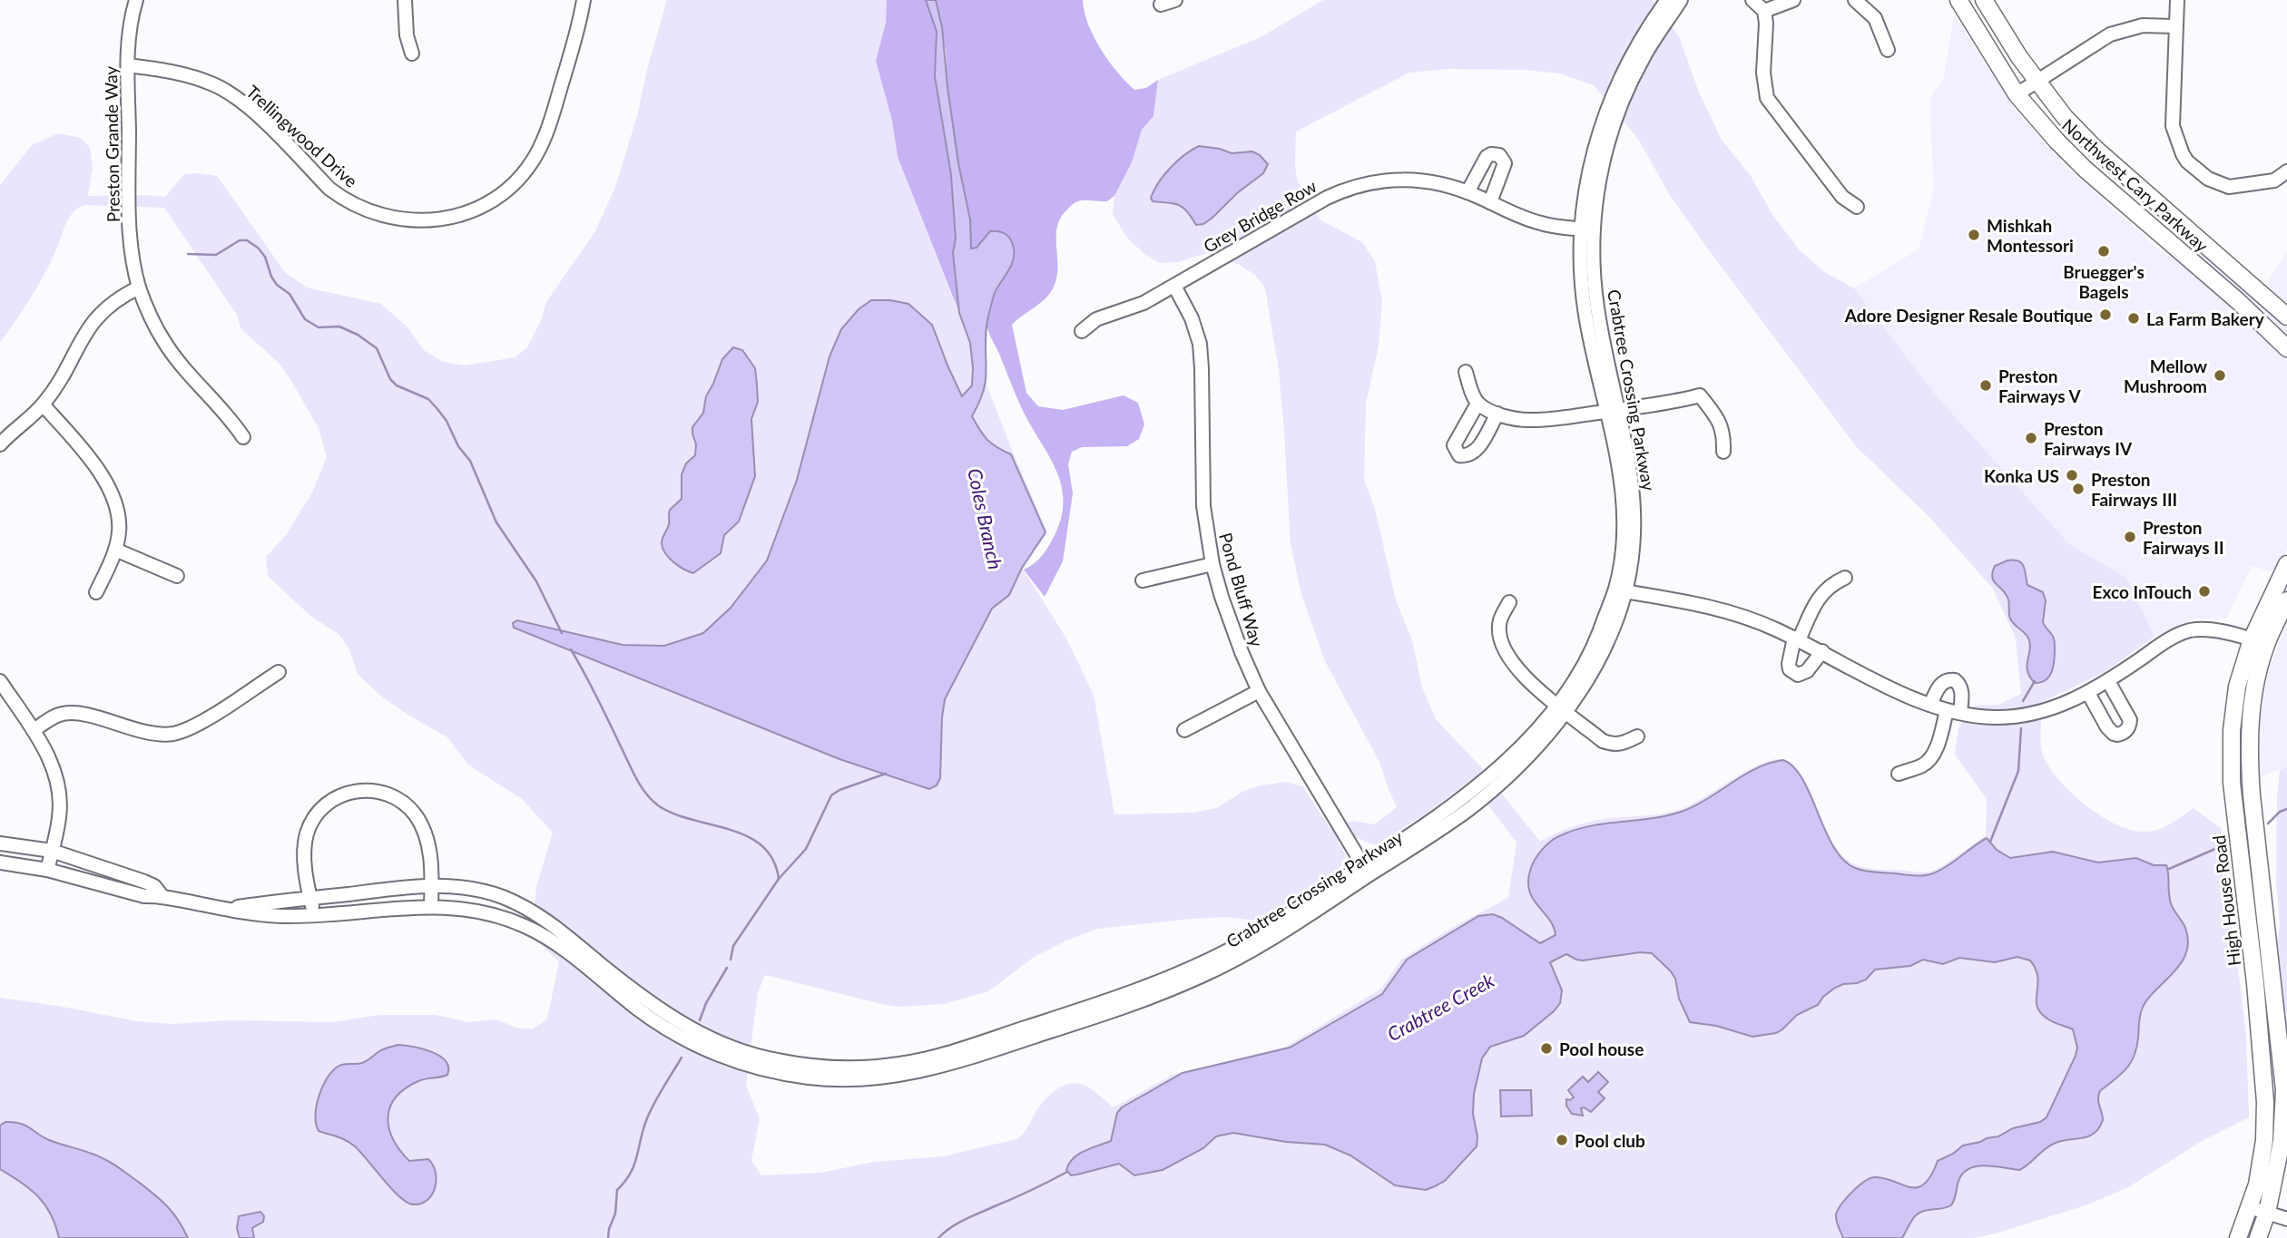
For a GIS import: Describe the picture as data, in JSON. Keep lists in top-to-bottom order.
{
  "streets": {
    "main road": ["Northwest Cary Parkway", "High House Road"],
    "street": [
      "Trellingwood Drive",
      "Preston Grande Way",
      "Grey Bridge Row",
      "Crabtree Crossing Parkway",
      "Pond Bluff Way"
    ]
  },
  "crossings": [
    ["Trellingwood Drive", "Preston Grande Way"],
    ["Grey Bridge Row", "Crabtree Crossing Parkway"],
    ["Grey Bridge Row", "Pond Bluff Way"],
    ["Crabtree Crossing Parkway", "Pond Bluff Way"]
  ],
  "water": ["Coles Branch", "Crabtree Creek"],
  "places": [
    "Mishkah Montessori",
    "Bruegger's Bagels",
    "Adore Designer Resale Boutique",
    "La Farm Bakery",
    "Mellow Mushroom",
    "Preston Fairways V",
    "Preston Fairways IV",
    "Konka US",
    "Preston Fairways III",
    "Preston Fairways II",
    "Exco InTouch",
    "Pool house",
    "Pool club"
  ]
}
